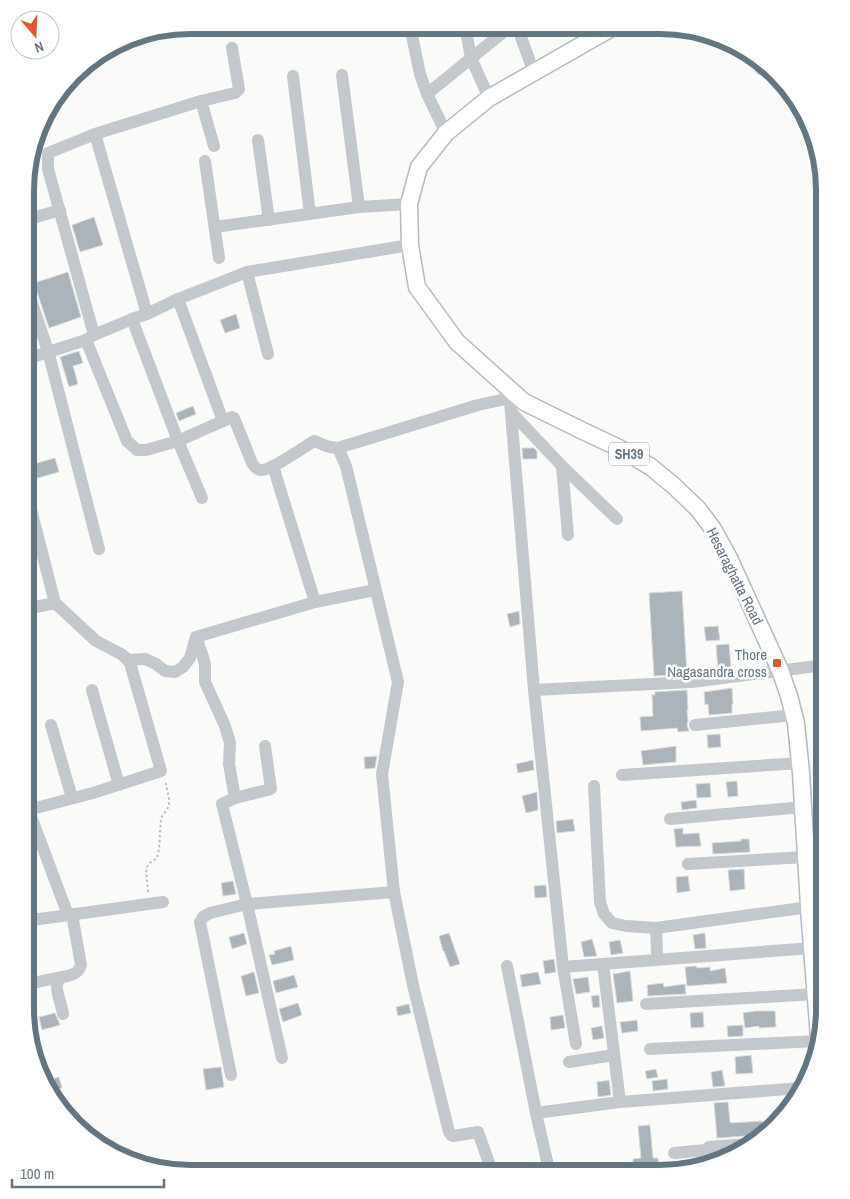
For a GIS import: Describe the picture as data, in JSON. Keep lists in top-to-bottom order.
{
  "streets": {
    "main road": ["SH39", "Hesaraghatta Road"]
  },
  "places": {
    "transit": ["Thore Nagasandra cross"]
  },
  "scale_bar": "100 m",
  "north": "bottom"
}
